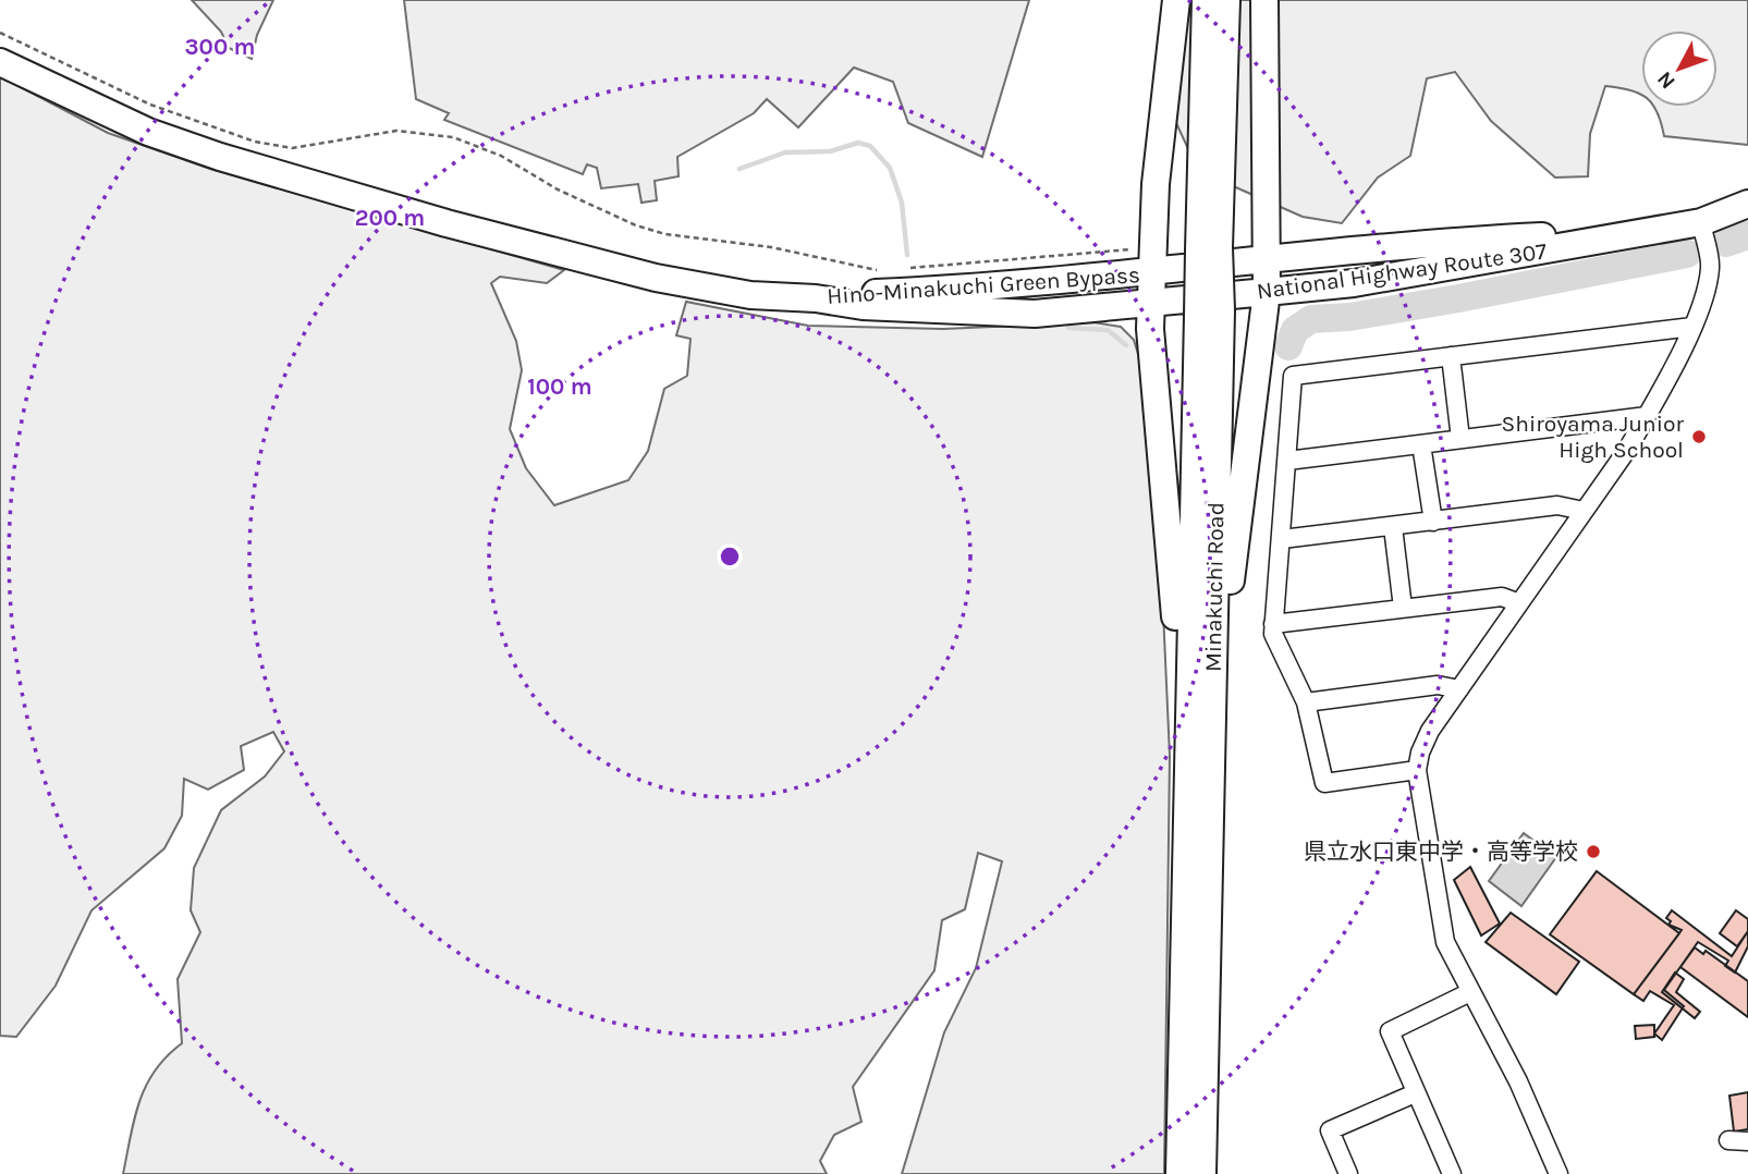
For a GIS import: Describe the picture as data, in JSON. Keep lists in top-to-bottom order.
{
  "streets": {
    "highway": ["National Highway Route 307", "Hino-Minakuchi Green Bypass", "Minakuchi Road"]
  },
  "crossings": [
    ["National Highway Route 307", "Hino-Minakuchi Green Bypass"]
  ],
  "places": ["Shiroyama Junior High School", "県立水口東中学・高等学校"],
  "north": "bottom left",
  "rings": ["300 m", "200 m", "100 m"]
}
